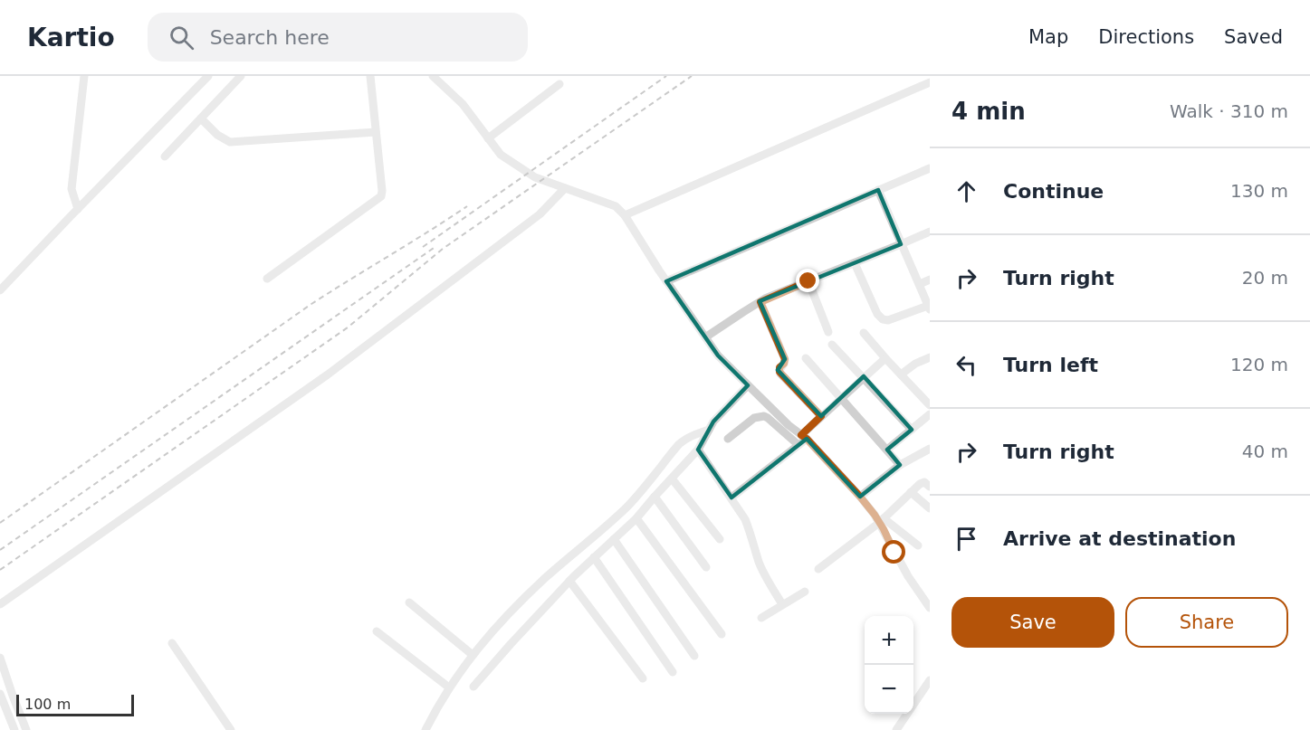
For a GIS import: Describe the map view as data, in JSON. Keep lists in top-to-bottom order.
{
  "scale_bar": "100 m",
  "page": {
    "header": "Kartio",
    "search": "Search here",
    "nav": ["Map", "Directions", "Saved"],
    "heading": ["4 min", "Walk · 310 m"],
    "list": [
      ["Continue", "130 m"],
      ["Turn right", "20 m"],
      ["Turn left", "120 m"],
      ["Turn right", "40 m"],
      "Arrive at destination"
    ],
    "buttons": ["Save", "Share"],
    "map_buttons": ["+", "−"],
    "scale": "100 m"
  }
}
